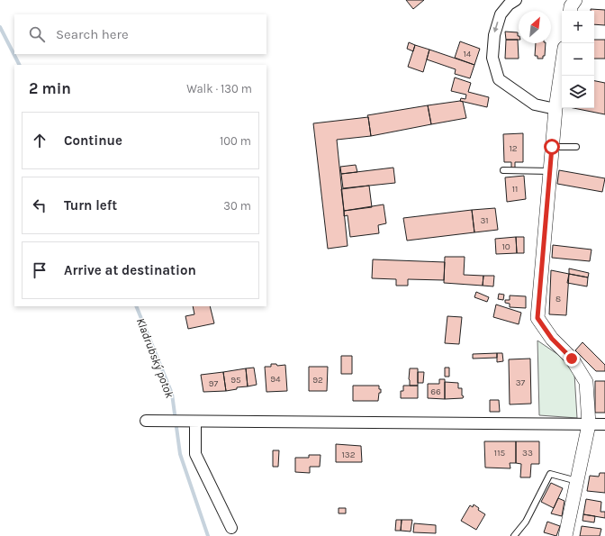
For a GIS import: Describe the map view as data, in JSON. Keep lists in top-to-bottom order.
{
  "water": ["Kladrubský potok"],
  "house_numbers": [
    "14",
    "12",
    "11",
    "31",
    "10",
    "8",
    "94",
    "95",
    "92",
    "37",
    "97",
    "66",
    "115",
    "33",
    "132"
  ],
  "north": "top right",
  "page": {
    "map_buttons": ["+", "−"],
    "search": "Search here",
    "heading": ["2 min", "Walk · 130 m"],
    "list": [
      ["Continue", "100 m"],
      ["Turn left", "30 m"],
      "Arrive at destination"
    ]
  }
}
